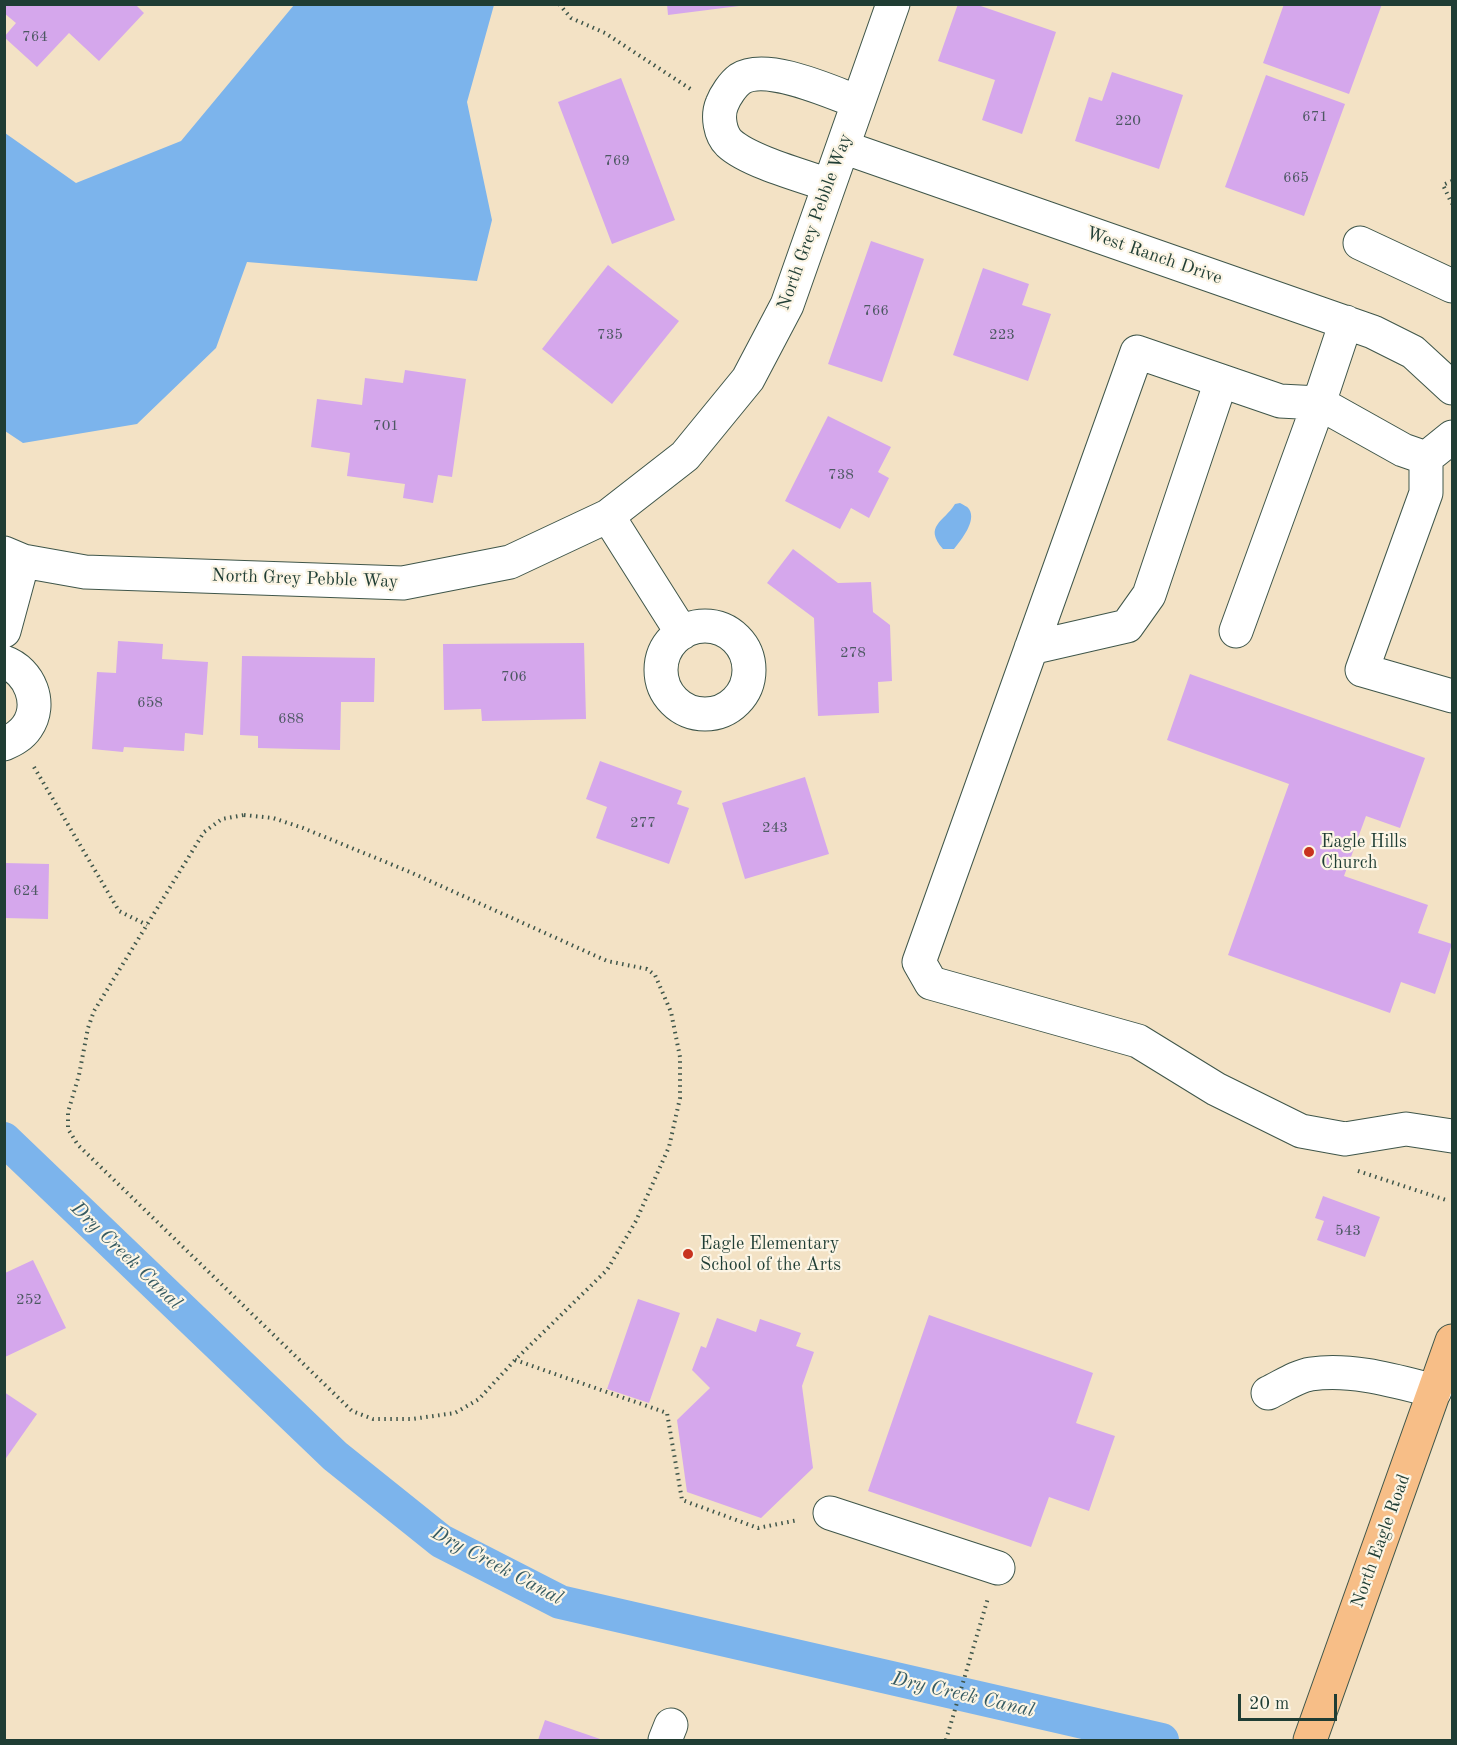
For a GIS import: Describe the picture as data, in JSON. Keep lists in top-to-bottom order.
{
  "streets": {
    "main road": ["North Eagle Road"],
    "street": ["North Grey Pebble Way", "West Ranch Drive"]
  },
  "crossings": [
    ["North Grey Pebble Way", "West Ranch Drive"]
  ],
  "water": ["Dry Creek Canal"],
  "places": ["Eagle Hills Church", "Eagle Elementary School of the Arts"],
  "house_numbers": [
    "764",
    "671",
    "220",
    "769",
    "665",
    "766",
    "735",
    "223",
    "701",
    "738",
    "278",
    "706",
    "658",
    "688",
    "277",
    "243",
    "624",
    "543",
    "252"
  ],
  "scale_bar": "20 m"
}
